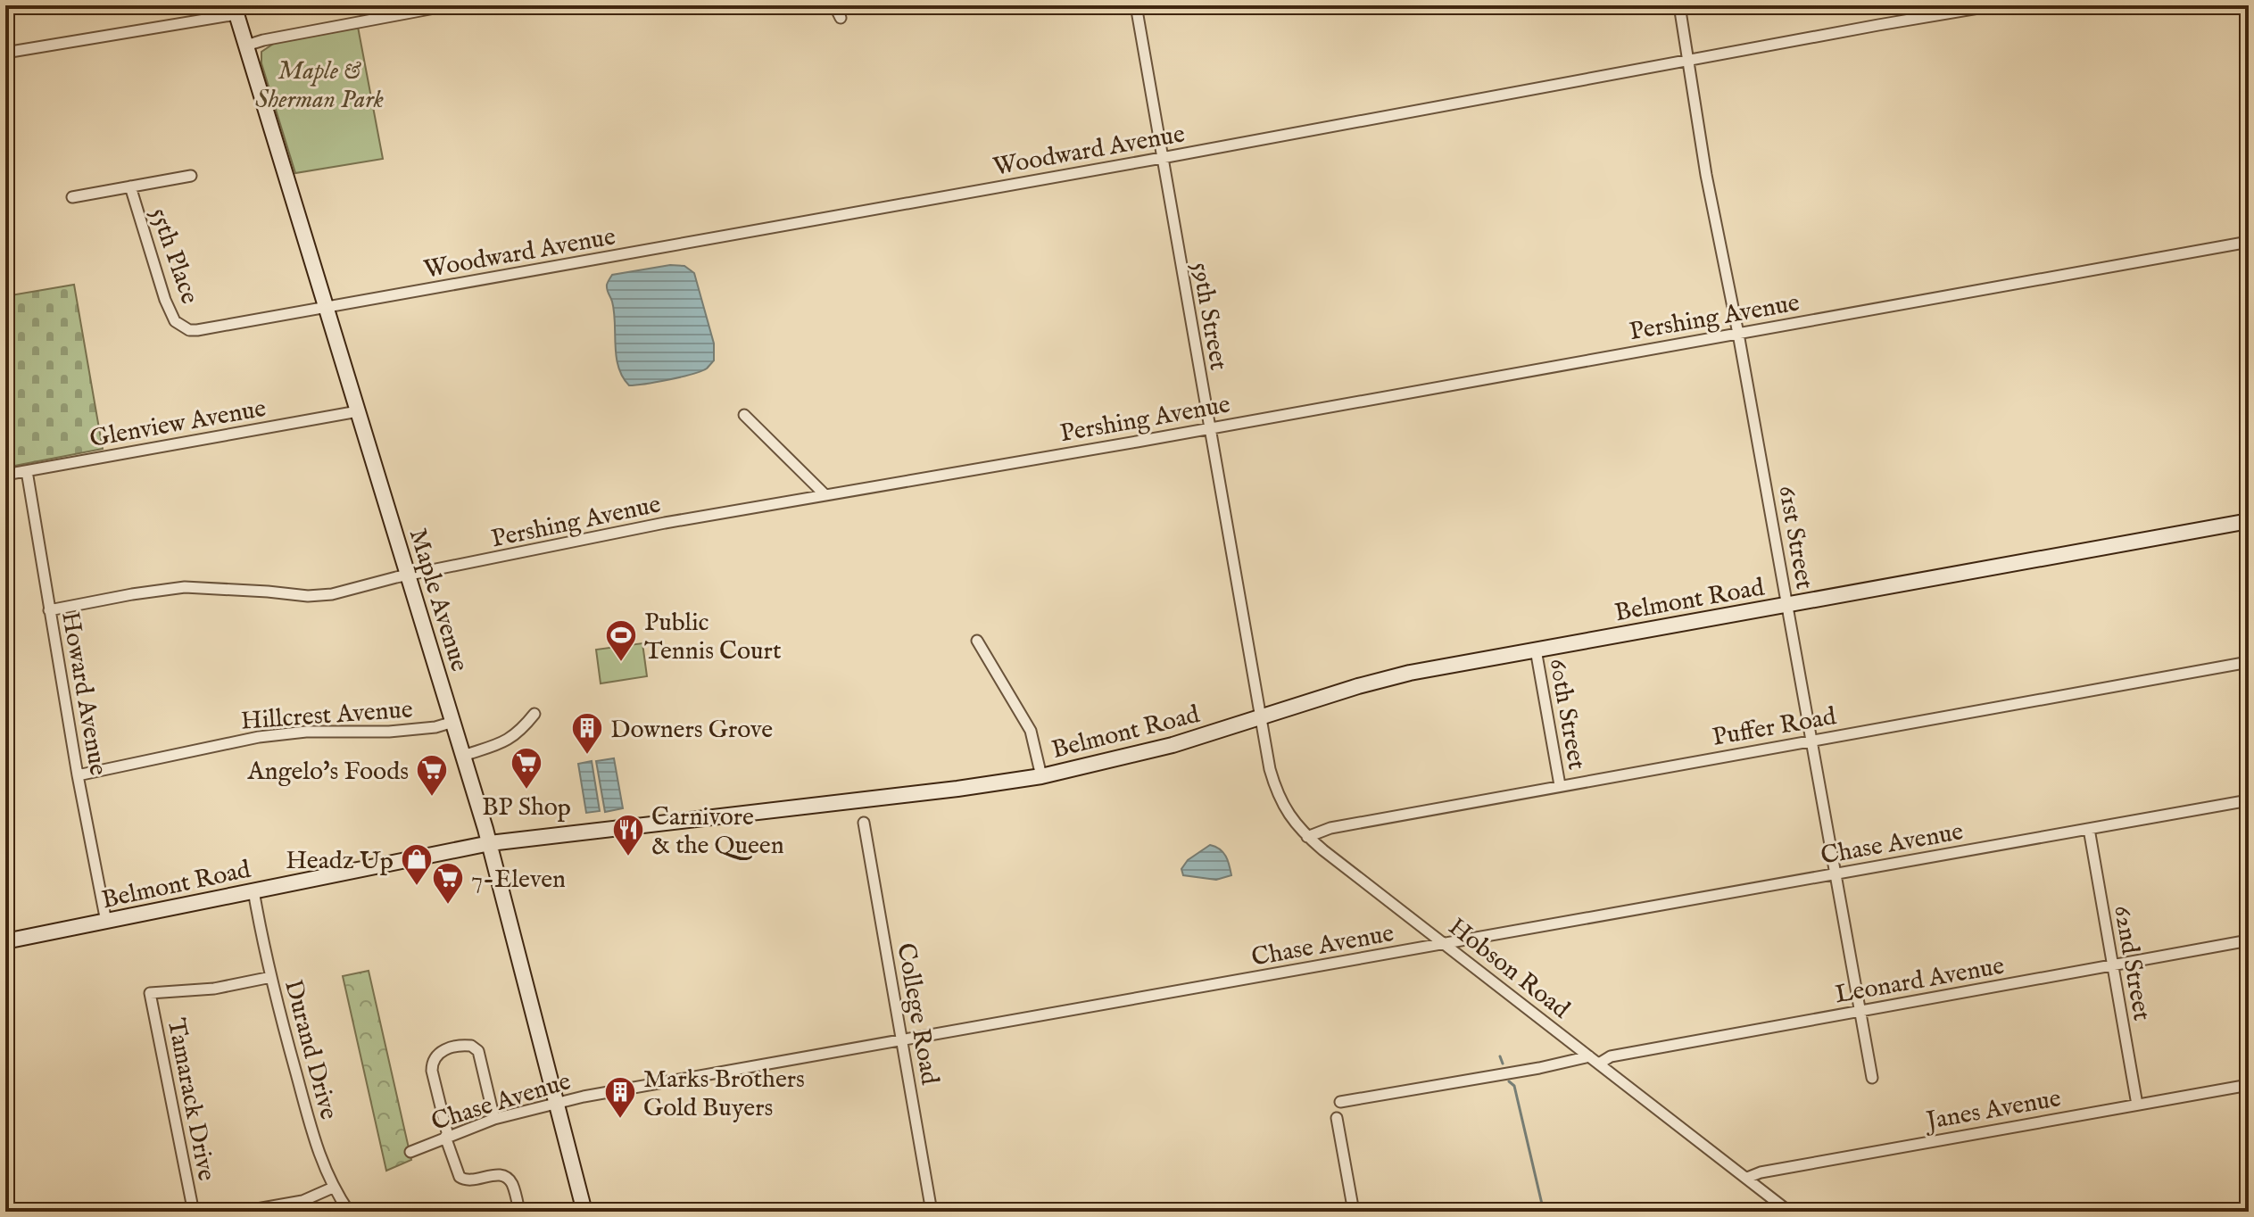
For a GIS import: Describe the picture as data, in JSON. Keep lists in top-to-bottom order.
{
  "streets": {
    "main road": ["Belmont Road", "Maple Avenue"],
    "street": [
      "Woodward Avenue",
      "55th Place",
      "59th Street",
      "Pershing Avenue",
      "Glenview Avenue",
      "61st Street",
      "Howard Avenue",
      "Hillcrest Avenue",
      "60th Street",
      "Puffer Road",
      "Chase Avenue",
      "62nd Street",
      "Hobson Road",
      "Leonard Avenue",
      "College Road",
      "Durand Drive",
      "Tamarack Drive",
      "Janes Avenue"
    ]
  },
  "crossings": [
    ["Woodward Avenue", "55th Place"],
    ["Woodward Avenue", "59th Street"],
    ["Woodward Avenue", "61st Street"],
    ["Woodward Avenue", "Maple Avenue"],
    ["59th Street", "Pershing Avenue"],
    ["59th Street", "Belmont Road"],
    ["59th Street", "Hobson Road"],
    ["Pershing Avenue", "61st Street"],
    ["Pershing Avenue", "Maple Avenue"],
    ["Pershing Avenue", "Howard Avenue"],
    ["Glenview Avenue", "Maple Avenue"],
    ["Glenview Avenue", "Howard Avenue"],
    ["61st Street", "Belmont Road"],
    ["61st Street", "Puffer Road"],
    ["61st Street", "Chase Avenue"],
    ["61st Street", "Leonard Avenue"],
    ["Belmont Road", "Maple Avenue"],
    ["Belmont Road", "Howard Avenue"],
    ["Belmont Road", "60th Street"],
    ["Belmont Road", "Hobson Road"],
    ["Belmont Road", "Durand Drive"],
    ["Maple Avenue", "Hillcrest Avenue"],
    ["Maple Avenue", "Chase Avenue"],
    ["Howard Avenue", "Hillcrest Avenue"],
    ["60th Street", "Puffer Road"],
    ["Puffer Road", "Hobson Road"],
    ["Chase Avenue", "62nd Street"],
    ["Chase Avenue", "Hobson Road"],
    ["Chase Avenue", "College Road"],
    ["62nd Street", "Leonard Avenue"],
    ["62nd Street", "Janes Avenue"],
    ["Hobson Road", "Leonard Avenue"],
    ["Hobson Road", "Janes Avenue"],
    ["Durand Drive", "Tamarack Drive"]
  ],
  "parks": ["Maple & Sherman Park"],
  "places": {
    "sports": ["Public Tennis Court"],
    "building": ["Downers Grove", "Marks Brothers Gold Buyers"],
    "supermarket": ["BP Shop", "Angelo's Foods", "7-Eleven"],
    "restaurant": ["Carnivore & the Queen"],
    "shop": ["Headz Up"]
  }
}
